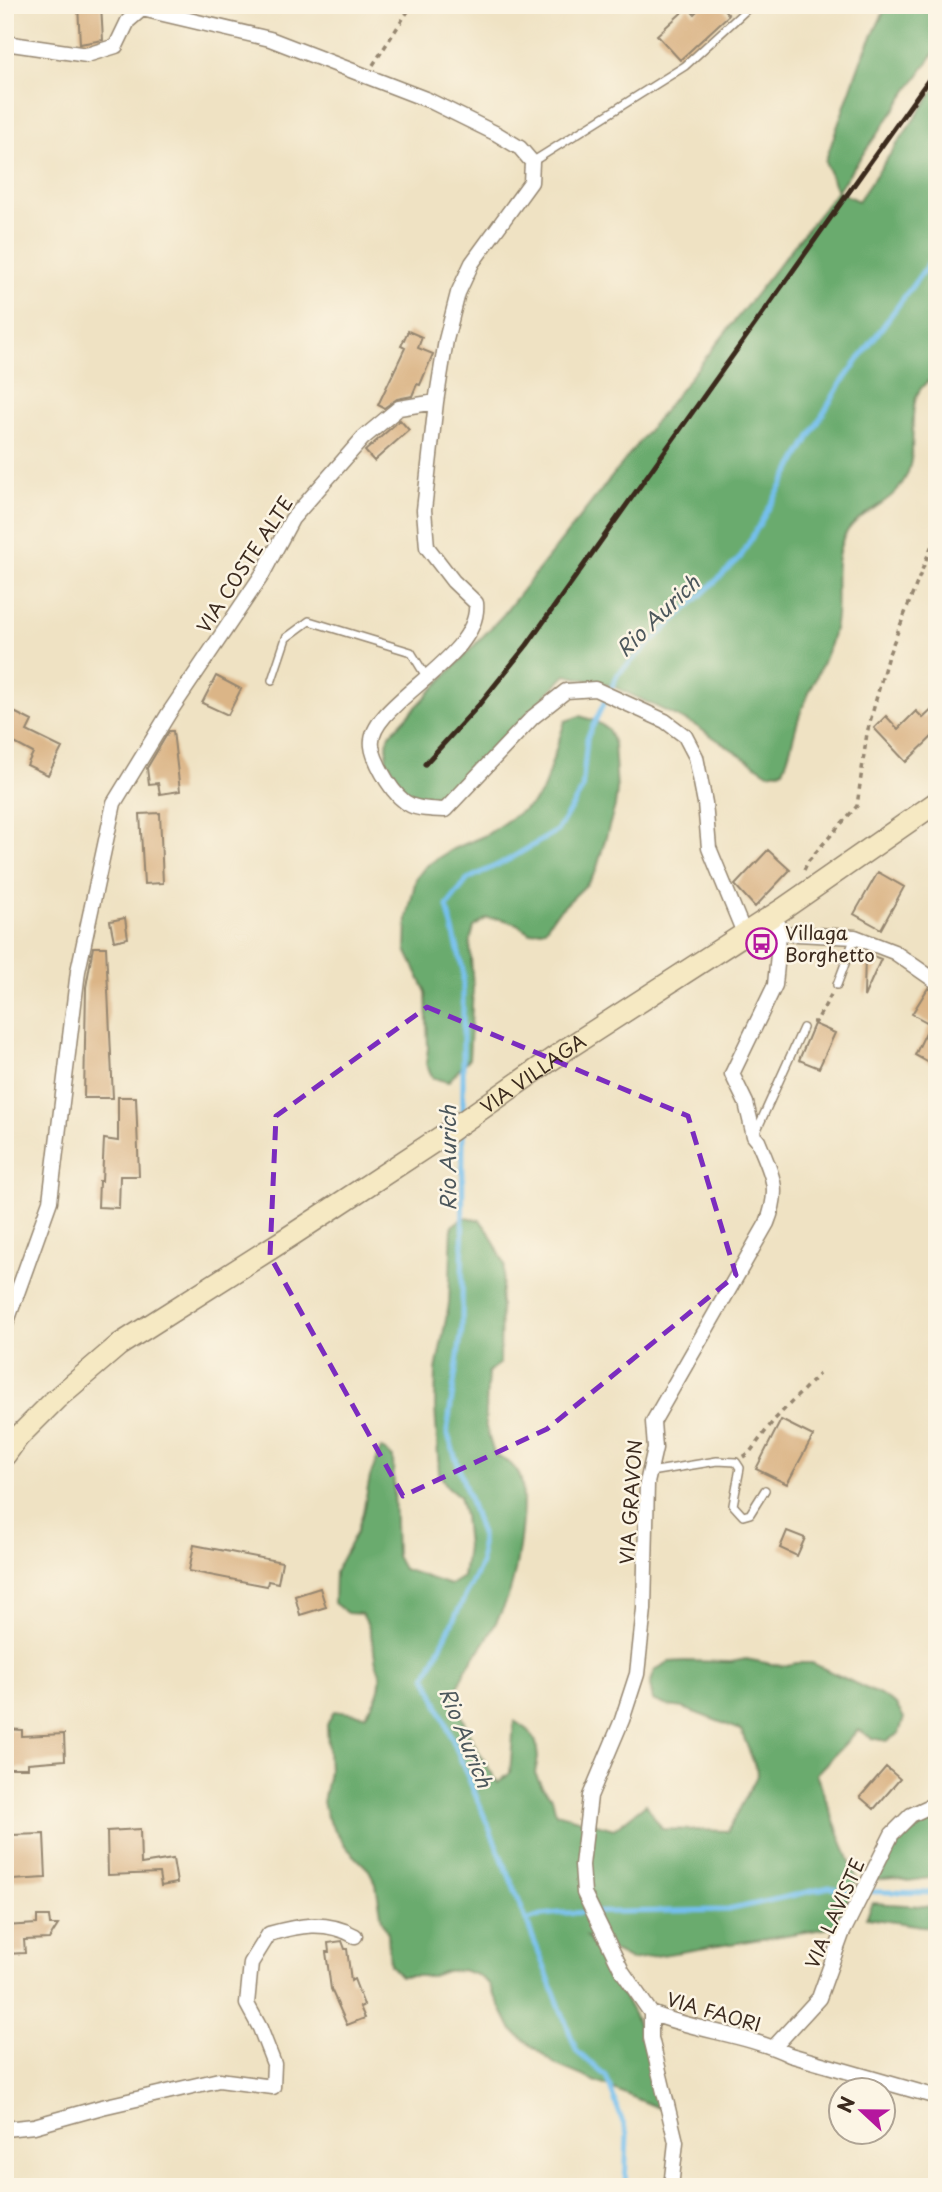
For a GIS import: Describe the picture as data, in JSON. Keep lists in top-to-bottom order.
{
  "streets": {
    "street": [
      "VIA COSTE ALTE",
      "VIA VILLAGA",
      "VIA GRAVON",
      "VIA LAVISTE",
      "VIA FAORI"
    ]
  },
  "crossings": [
    ["VIA VILLAGA", "VIA GRAVON"],
    ["VIA GRAVON", "VIA FAORI"],
    ["VIA LAVISTE", "VIA FAORI"]
  ],
  "water": ["Rio Aurich"],
  "places": {
    "bus stop": ["Villaga Borghetto"]
  },
  "north": "left"
}
